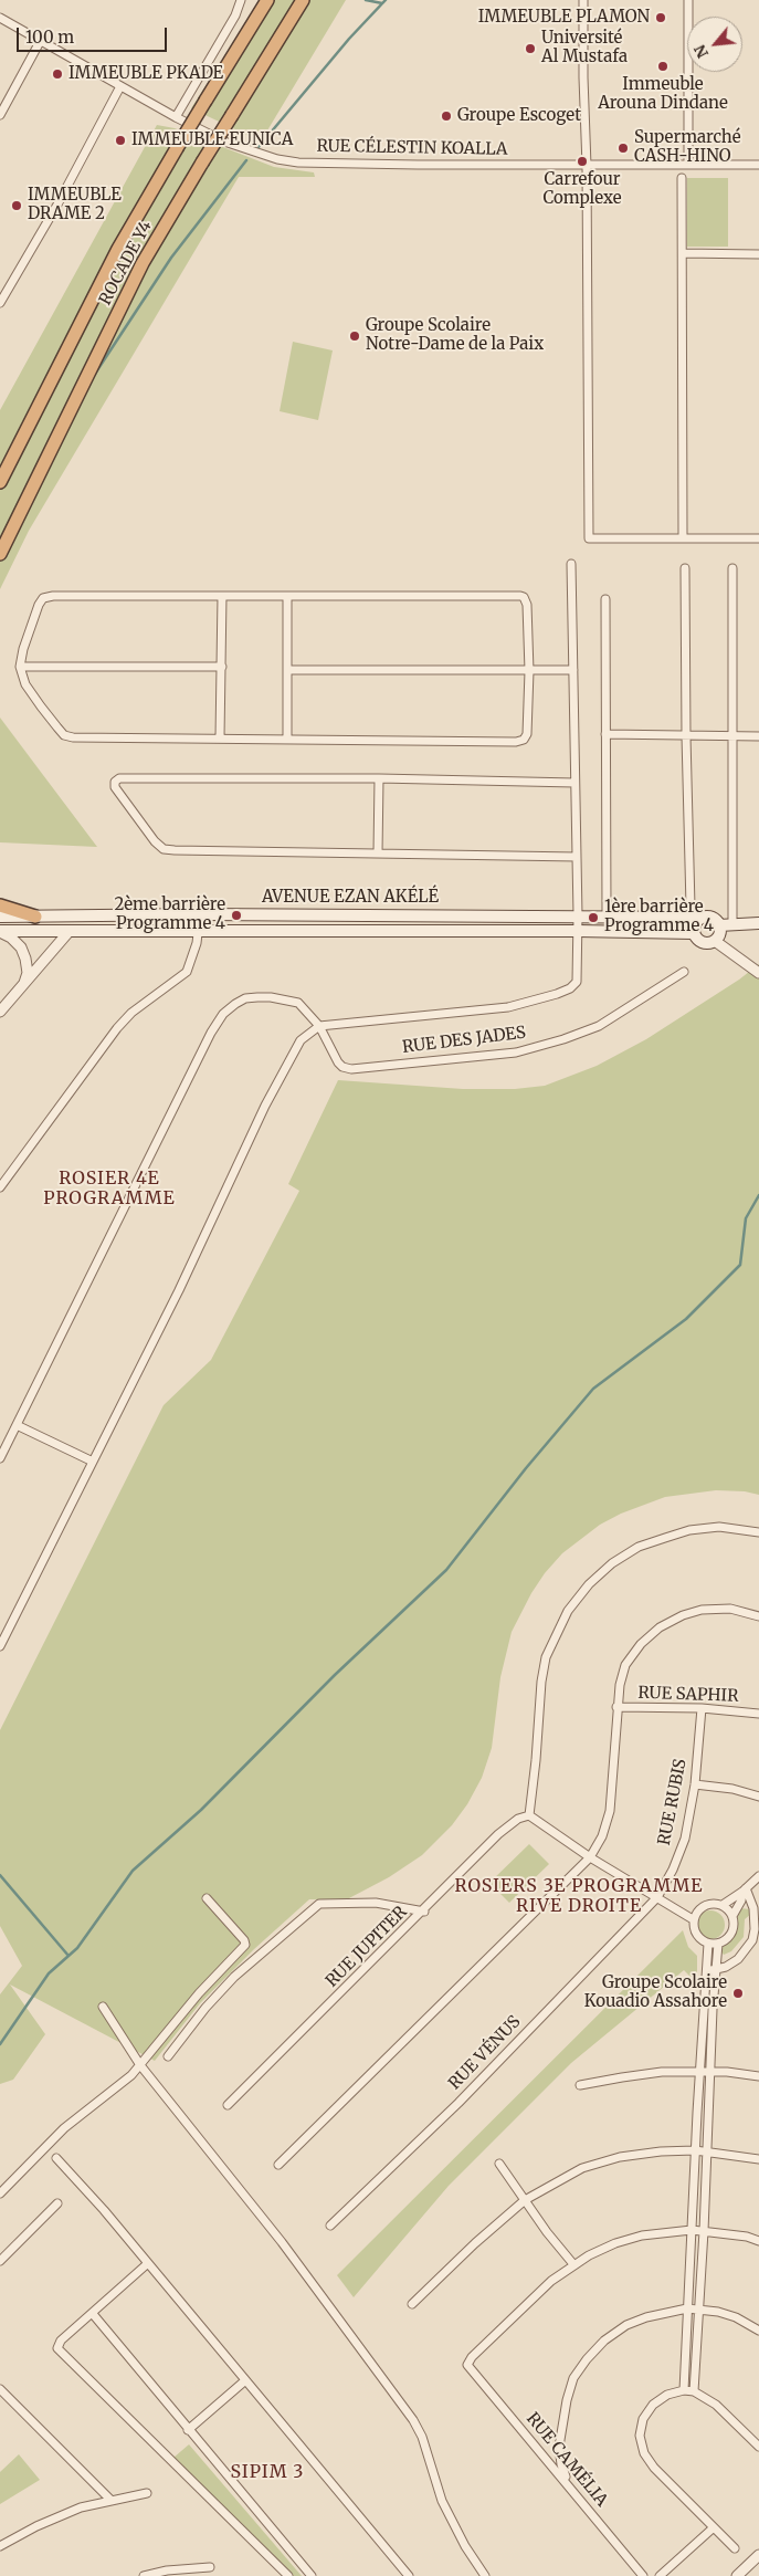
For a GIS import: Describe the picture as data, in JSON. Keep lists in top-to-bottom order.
{
  "streets": {
    "highway": ["ROCADE Y4"],
    "main road": ["AVENUE EZAN AKÉLÉ"],
    "street": [
      "RUE CÉLESTIN KOALLA",
      "RUE DES JADES",
      "RUE SAPHIR",
      "RUE RUBIS",
      "RUE JUPITER",
      "RUE VÉNUS",
      "RUE CAMÉLIA"
    ]
  },
  "crossings": [
    ["RUE SAPHIR", "RUE RUBIS"],
    ["RUE RUBIS", "RUE VÉNUS"]
  ],
  "districts": ["ROSIER 4E PROGRAMME", "ROSIERS 3E PROGRAMME RIVE DROITE", "SIPIM 3"],
  "places": [
    "IMMEUBLE PLAMON",
    "Université Al Mustafa",
    "Immeuble Arouna Dindane",
    "IMMEUBLE PKADE",
    "Groupe Escoget",
    "IMMEUBLE EUNICA",
    "Supermarché CASH-HINO",
    "Carrefour Complexe",
    "IMMEUBLE DRAME 2",
    "Groupe Scolaire Notre-Dame de la Paix",
    "2ème barrière Programme 4",
    "1ère barrière Programme 4",
    "Groupe Scolaire Kouadio Assahore"
  ],
  "scale_bar": "100 m",
  "north": "bottom left"
}
